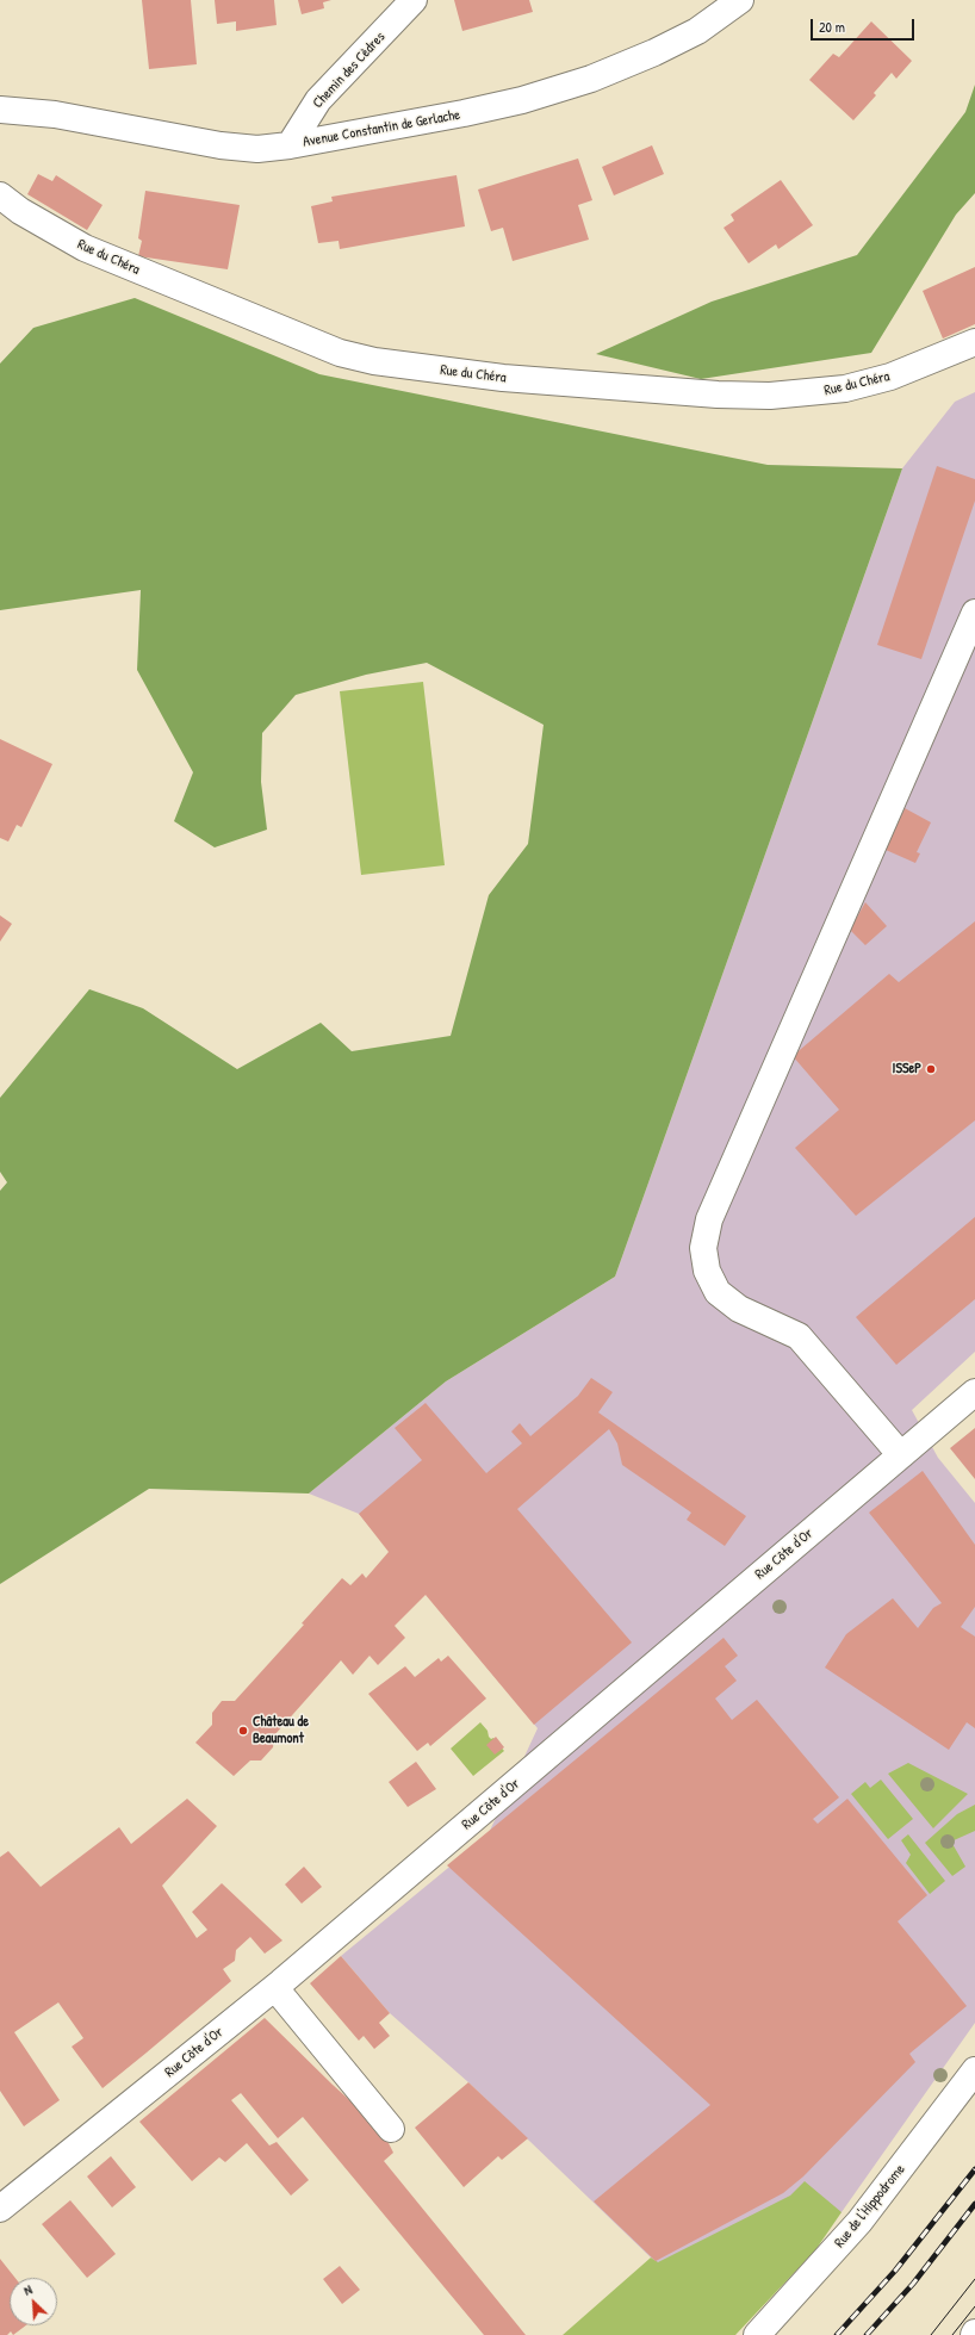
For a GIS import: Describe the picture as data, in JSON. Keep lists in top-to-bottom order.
{
  "streets": {
    "street": [
      "Chemin des Cèdres",
      "Avenue Constantin de Gerlache",
      "Rue du Chéra",
      "Rue Côte d'Or",
      "Rue de l'Hippodrome"
    ]
  },
  "crossings": [
    ["Chemin des Cèdres", "Avenue Constantin de Gerlache"]
  ],
  "places": ["ISSeP", "Château de Beaumont"],
  "scale_bar": "20 m",
  "north": "top left"
}
